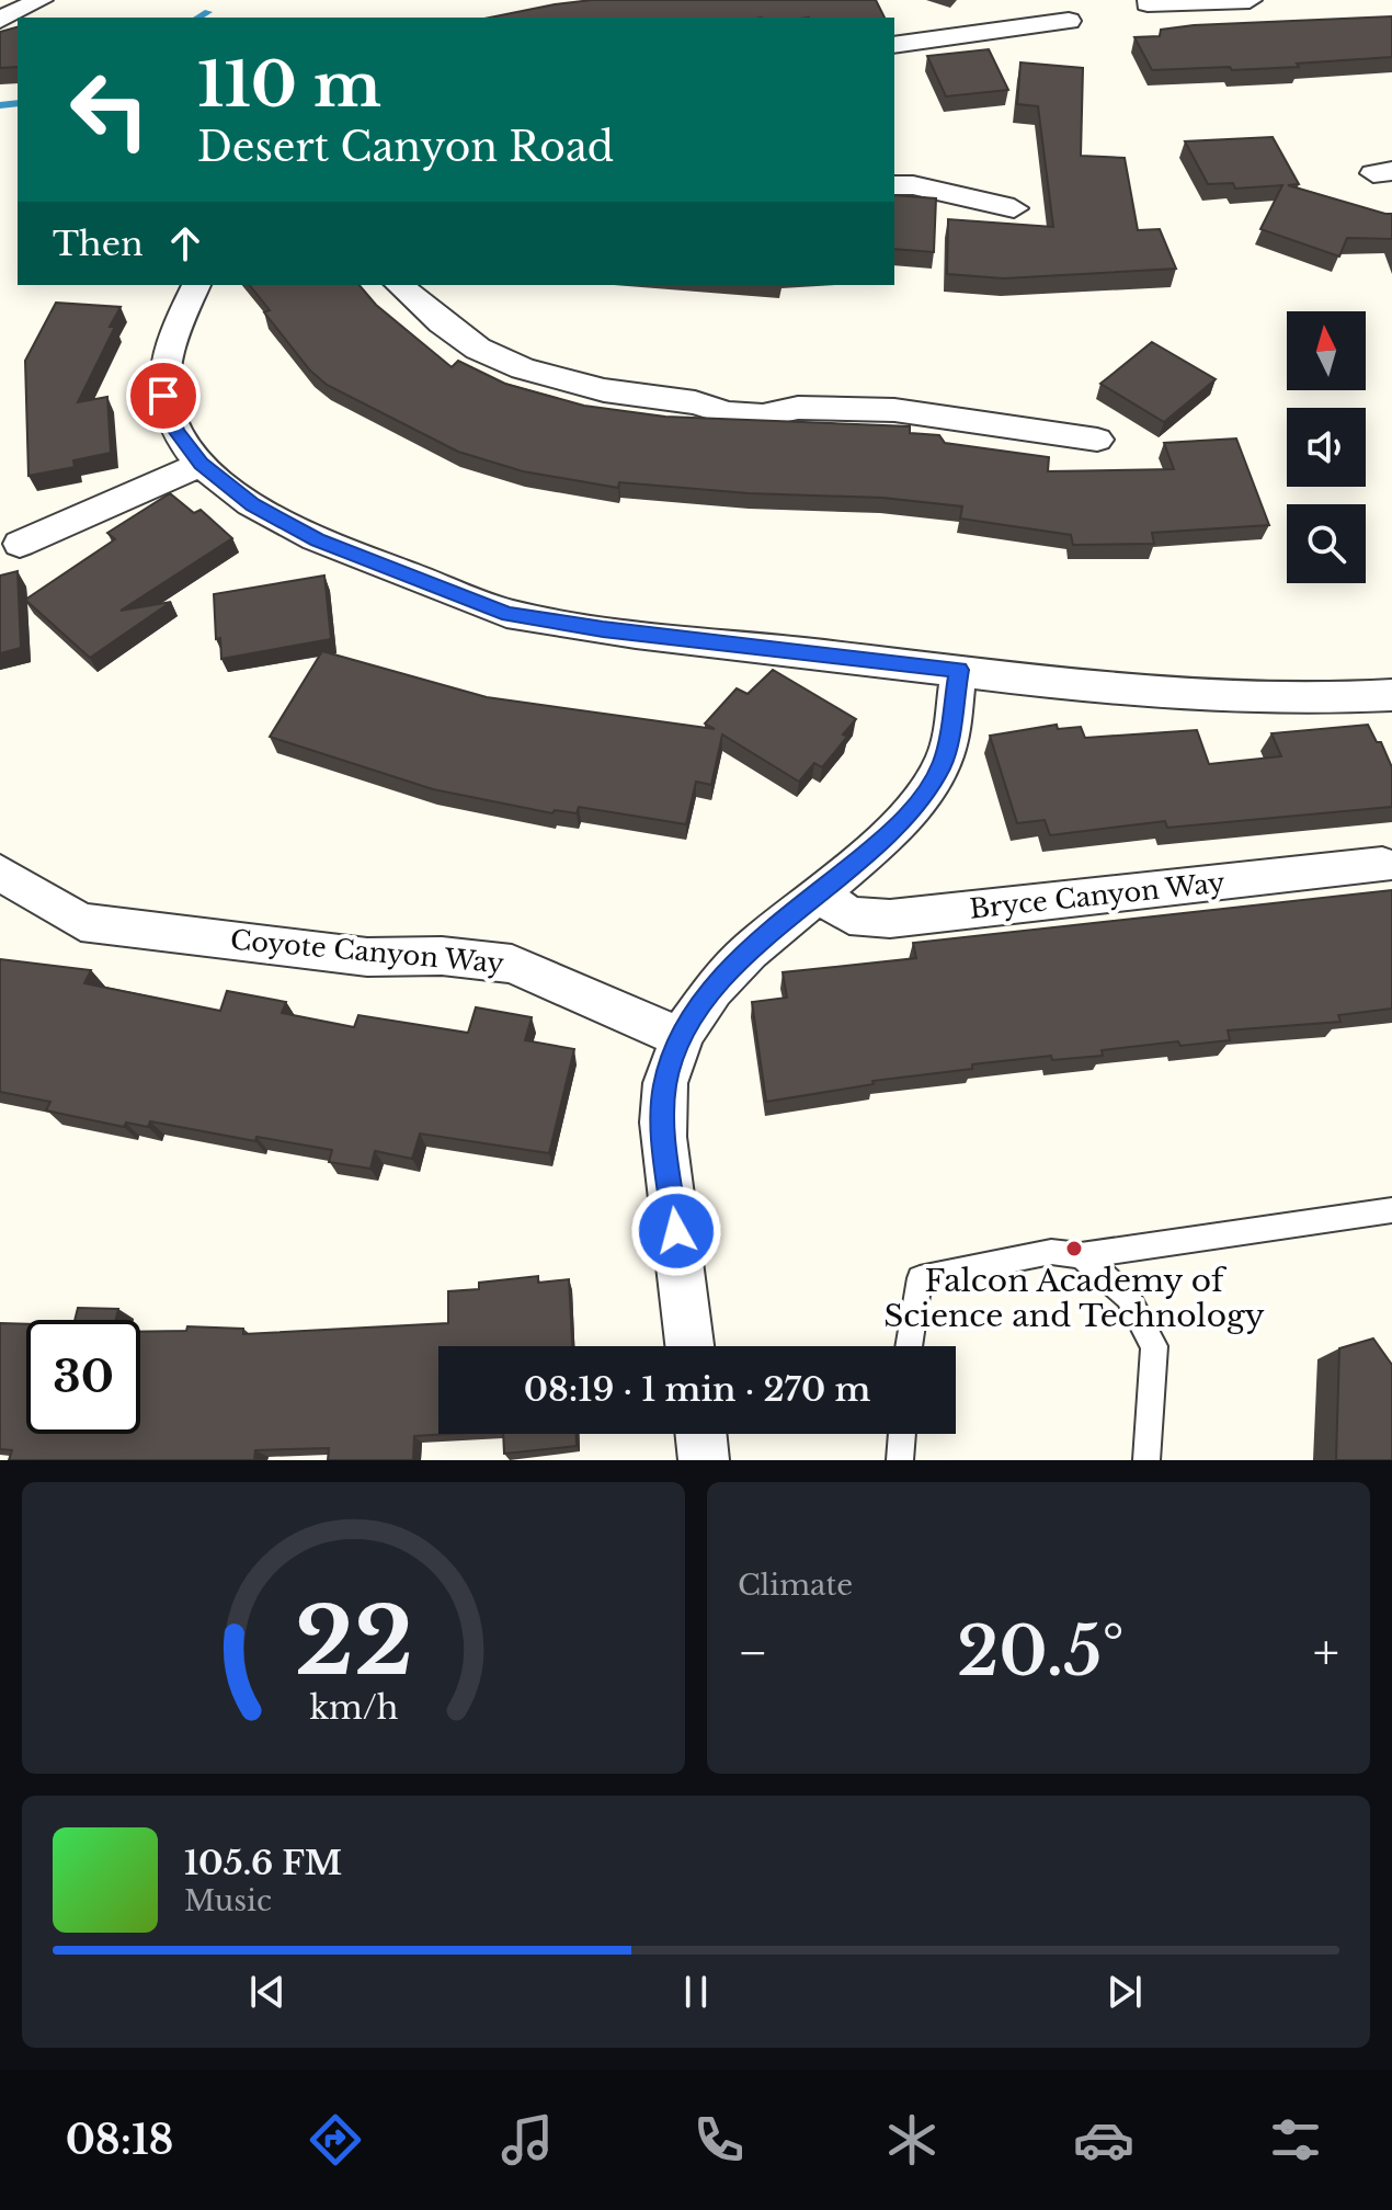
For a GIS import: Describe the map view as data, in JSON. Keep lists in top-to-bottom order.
{
  "streets": {
    "street": ["Bryce Canyon Way", "Coyote Canyon Way"]
  },
  "places": ["Falcon Academy of Science and Technology"],
  "north": "top",
  "page": {
    "turn": ["110 m", "Desert Canyon Road"],
    "then": "Then",
    "limit": "30",
    "trip": "08:19 · 1 min · 270 m",
    "tile": "Climate",
    "heat": ["−", "20.5°", "+"],
    "song": ["105.6 FM", "Music"],
    "tabs": "08:18",
    "gauge": ["22", "km/h"]
  }
}
